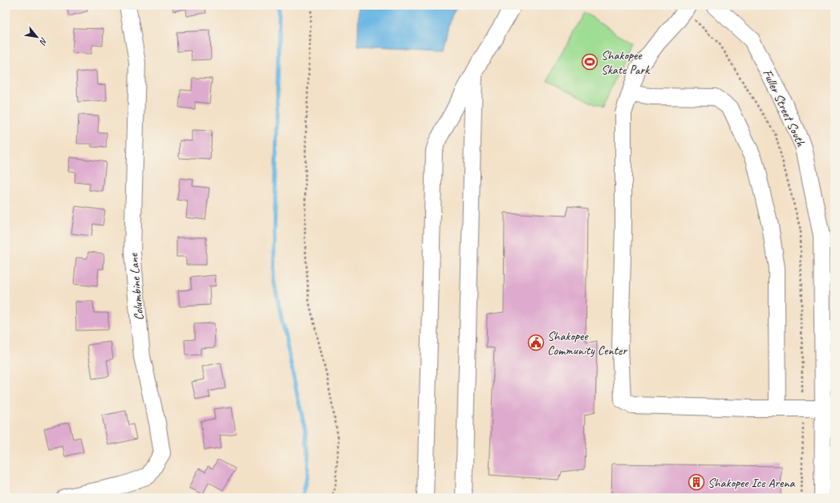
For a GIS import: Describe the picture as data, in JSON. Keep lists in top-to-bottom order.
{
  "streets": {
    "street": ["Fuller Street South", "Columbine Lane"]
  },
  "places": {
    "sports": ["Shakopee Skate Park"],
    "public building": ["Shakopee Community Center"],
    "building": ["Shakopee Ice Arena"]
  },
  "north": "bottom right"
}
